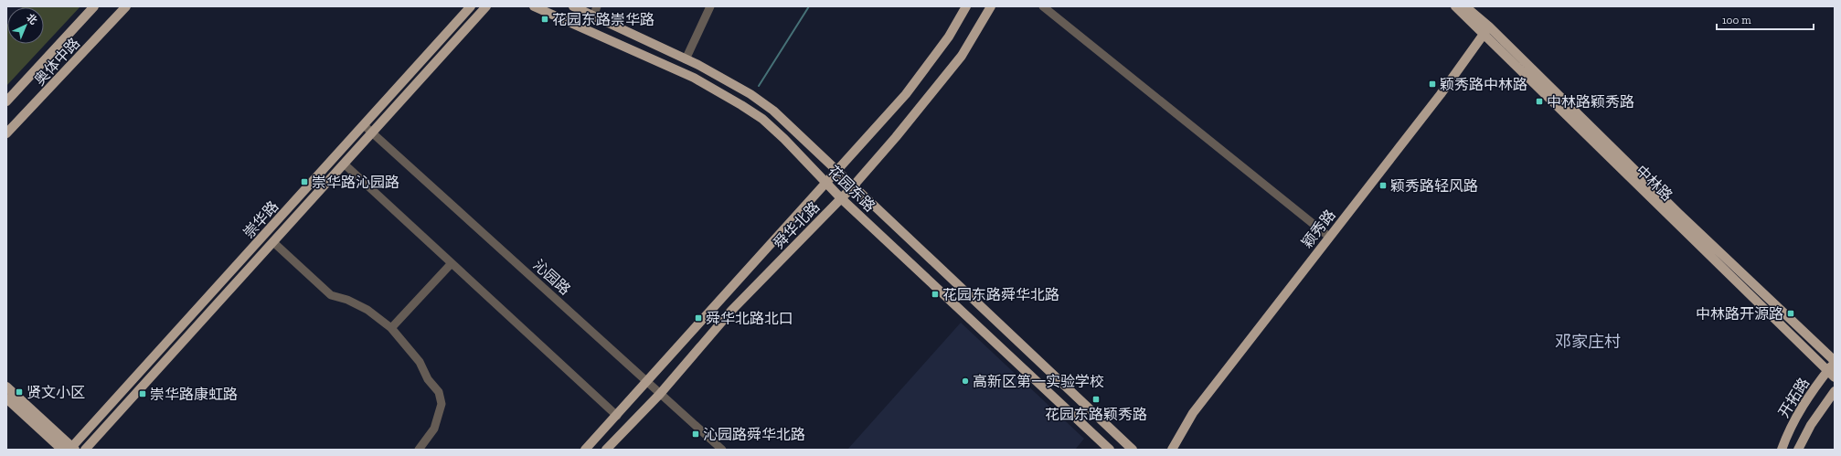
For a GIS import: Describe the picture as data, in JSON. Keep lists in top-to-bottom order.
{
  "streets": {
    "main road": [
      "奥体中路",
      "中林路",
      "花园东路",
      "崇华路",
      "舜华北路",
      "颖秀路",
      "开拓路"
    ],
    "street": ["沁园路"]
  },
  "crossings": [
    ["中林路", "颖秀路"],
    ["中林路", "开拓路"],
    ["花园东路", "舜华北路"],
    ["崇华路", "沁园路"],
    ["舜华北路", "沁园路"]
  ],
  "districts": ["邓家庄村"],
  "places": {
    "transit": [
      "花园东路崇华路",
      "颖秀路中林路",
      "中林路颖秀路",
      "崇华路沁园路",
      "颖秀路轻风路",
      "花园东路舜华北路",
      "中林路开源路",
      "舜华北路北口",
      "贤文小区",
      "崇华路康虹路",
      "花园东路颖秀路",
      "沁园路舜华北路"
    ],
    "other": ["高新区第一实验学校"]
  },
  "scale_bar": "100 m",
  "north": "top right"
}
